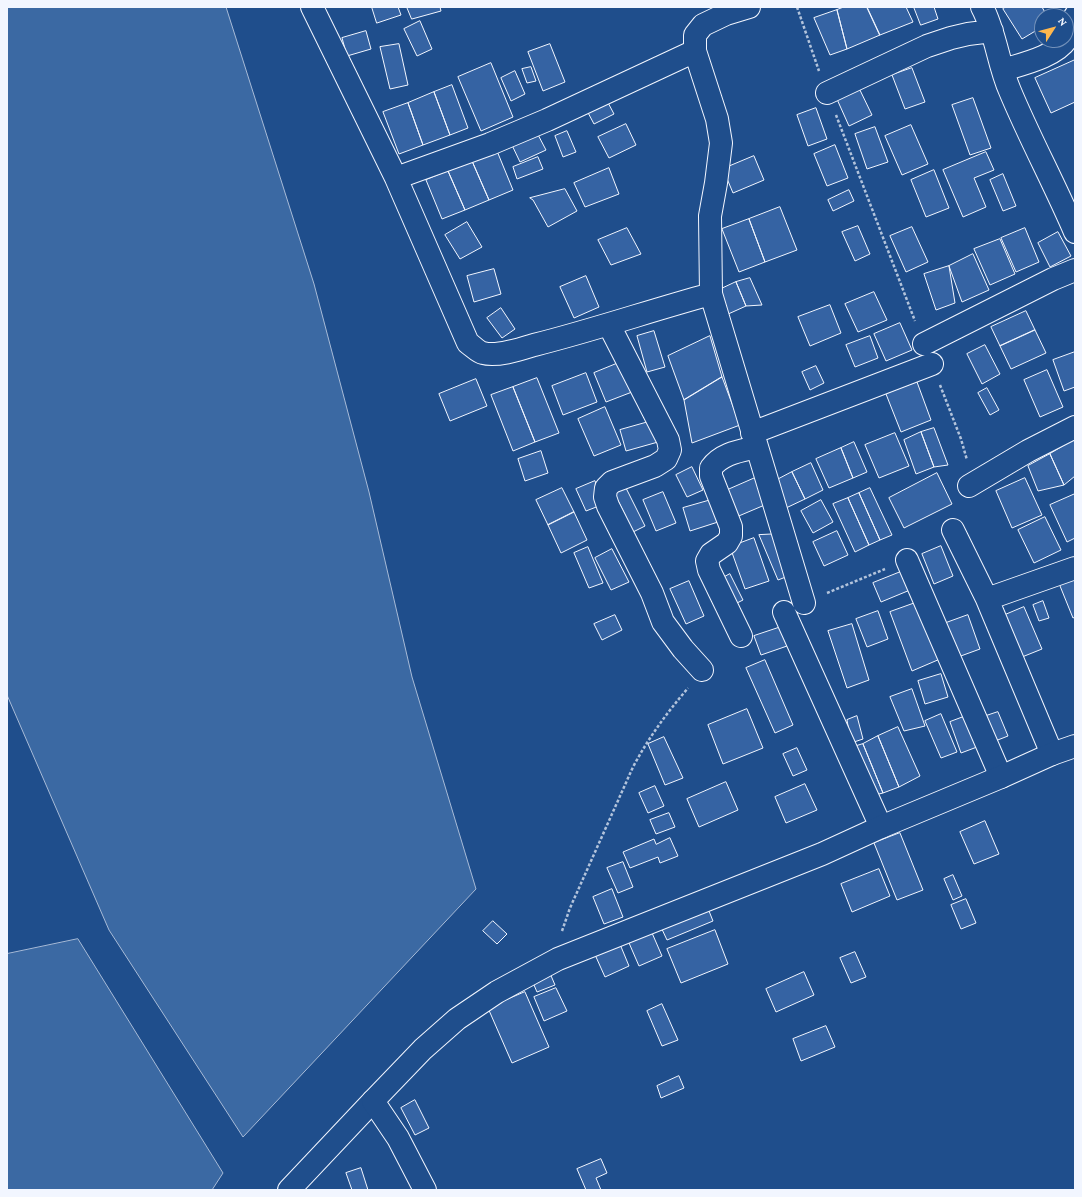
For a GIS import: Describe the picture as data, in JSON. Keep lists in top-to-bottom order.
{
  "north": "top right"
}
